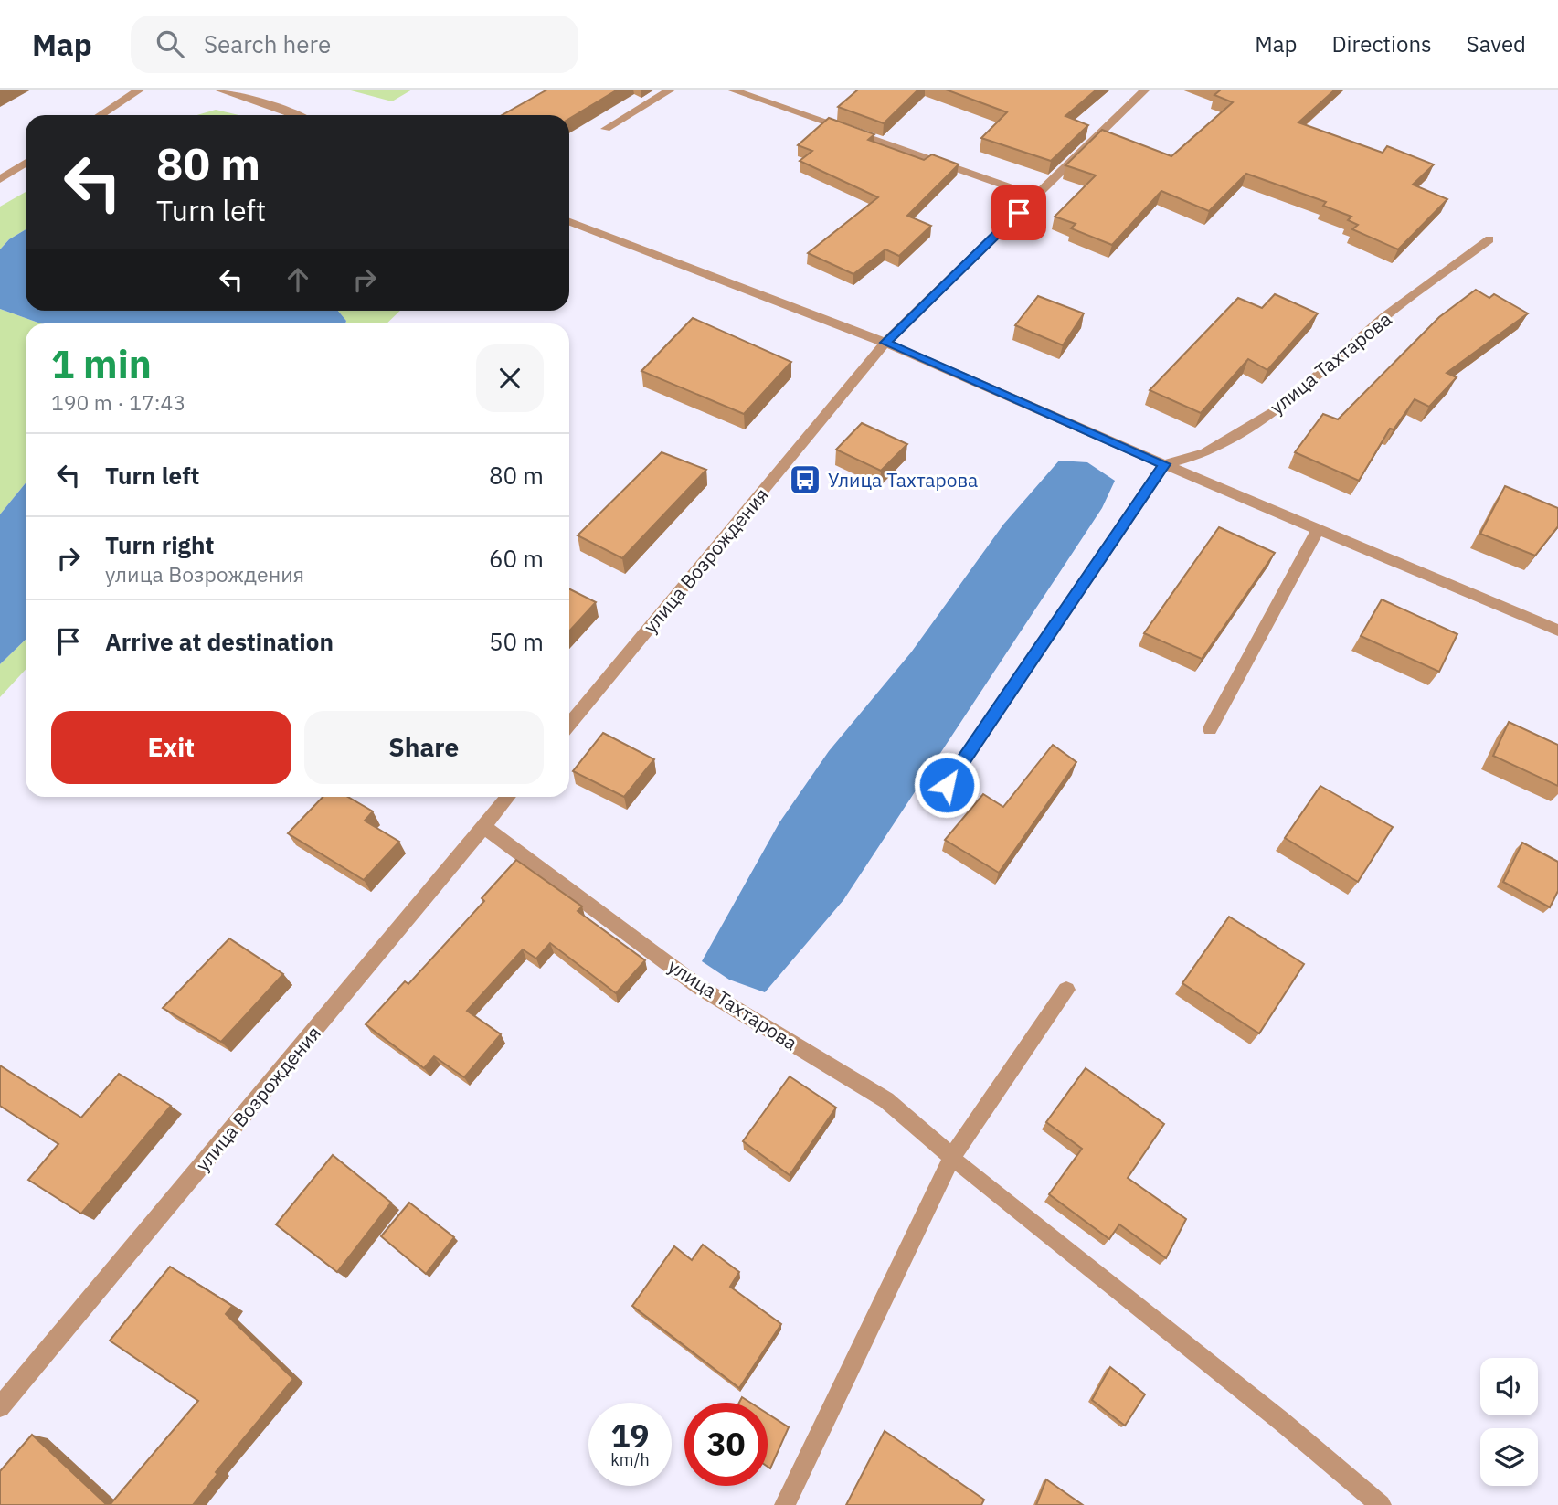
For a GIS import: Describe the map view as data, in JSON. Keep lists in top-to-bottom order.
{
  "streets": {
    "street": ["улица Тахтарова", "улица Возрождения"]
  },
  "crossings": [
    ["улица Тахтарова", "улица Возрождения"]
  ],
  "places": {
    "bus stop": ["Улица Тахтарова"]
  },
  "page": {
    "header": "Map",
    "search": "Search here",
    "nav": ["Map", "Directions", "Saved"],
    "turn": ["80 m", "Turn left"],
    "heading": ["1 min", "190 m · 17:43"],
    "list": [
      {
        "name": "Turn left",
        "value": "80 m"
      },
      {
        "name": "Turn right",
        "note": "улица Возрождения",
        "value": "60 m"
      },
      {
        "name": "Arrive at destination",
        "value": "50 m"
      }
    ],
    "buttons": ["Exit", "Share"],
    "speed": "19 km/h",
    "limit": "30"
  }
}
